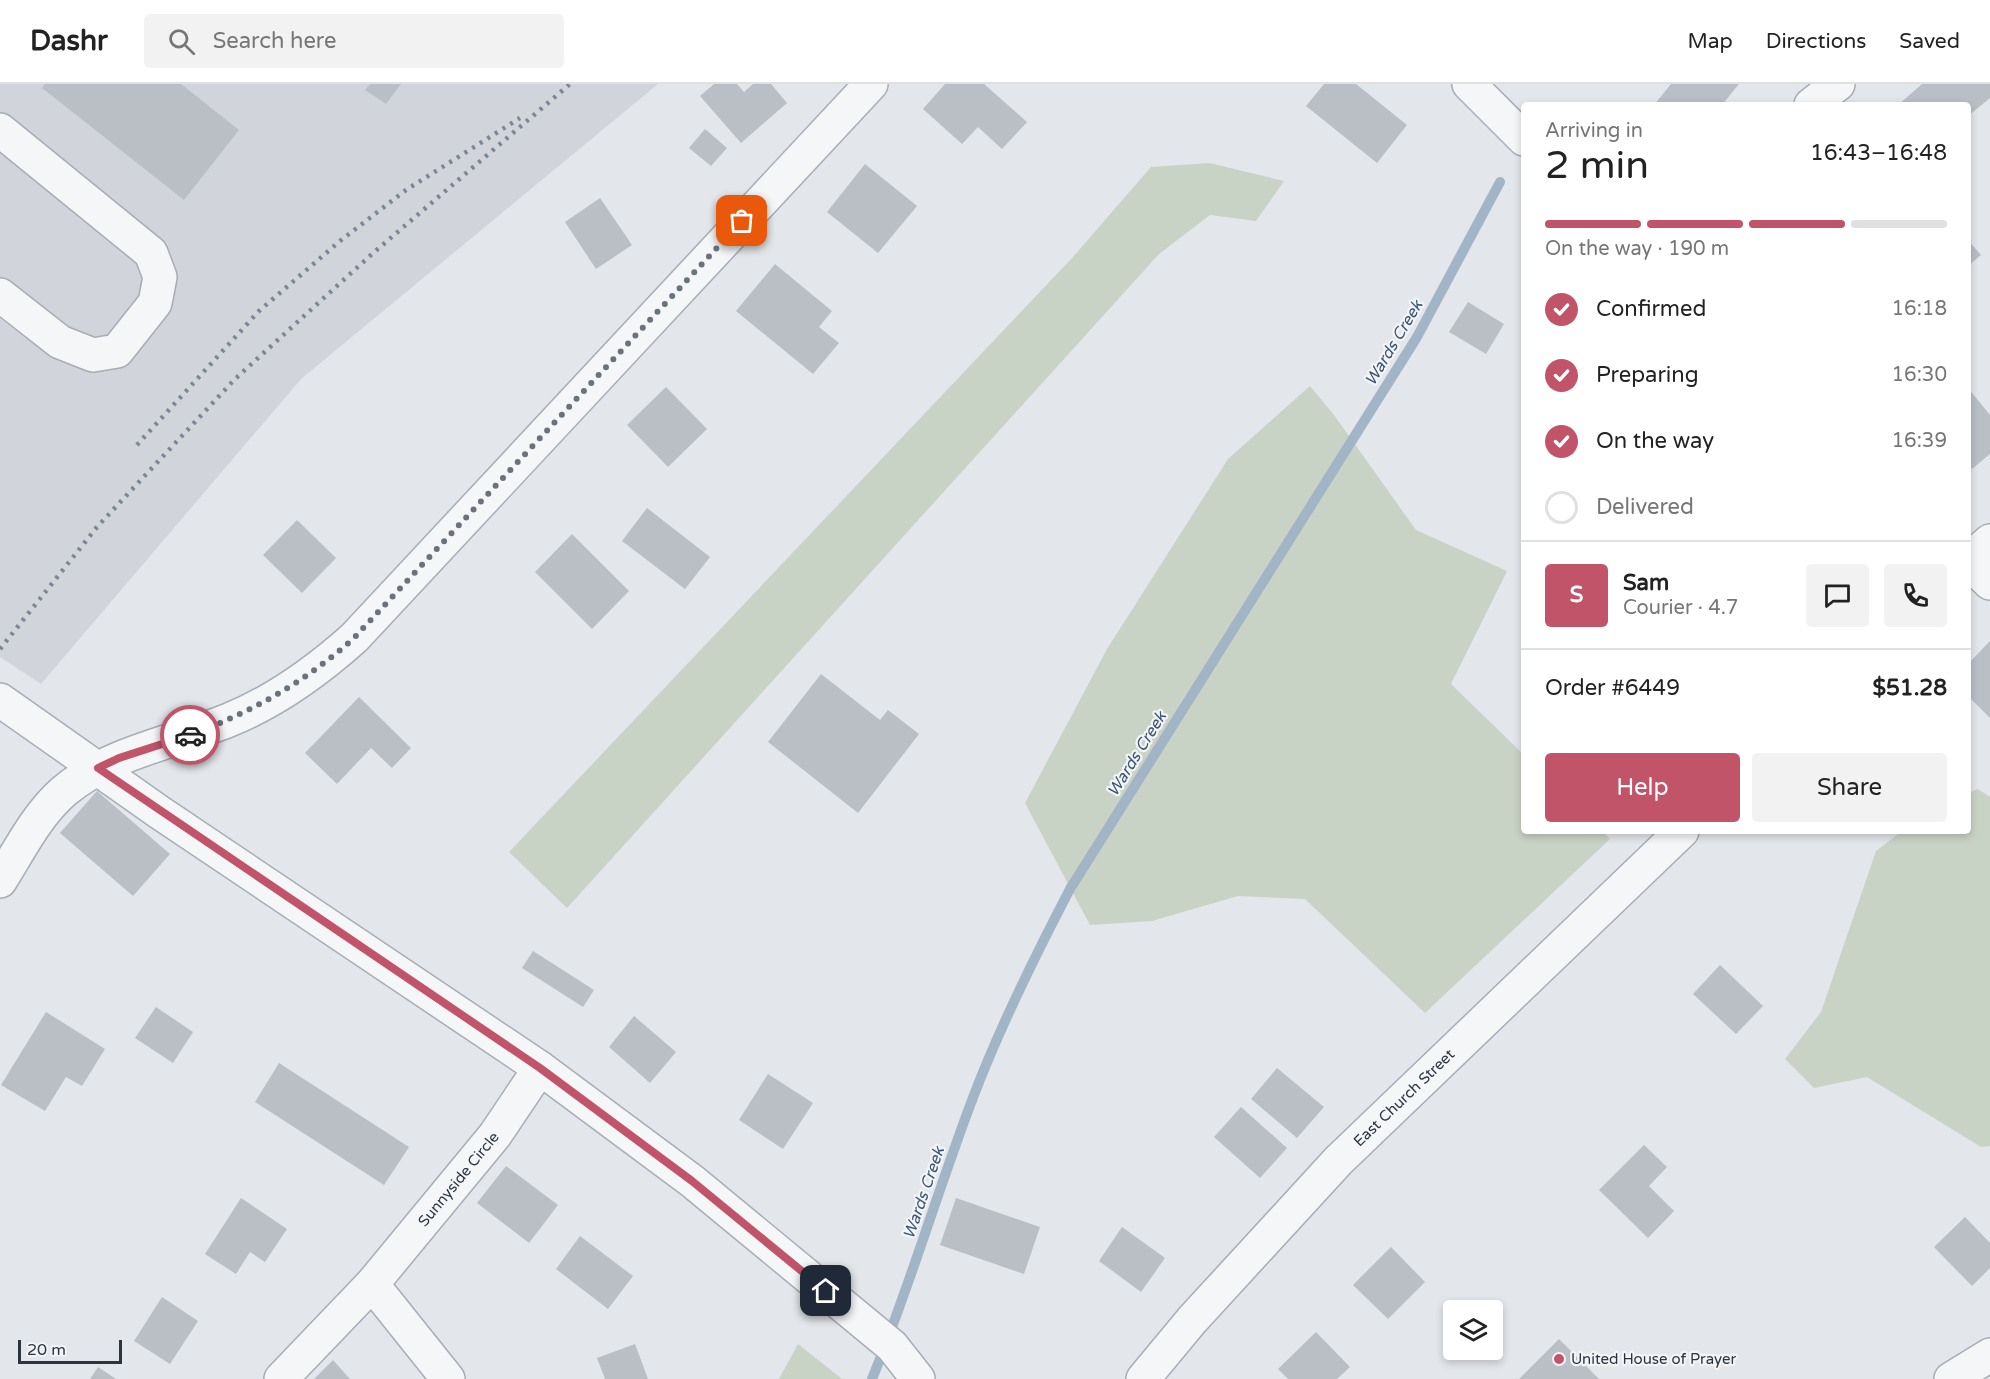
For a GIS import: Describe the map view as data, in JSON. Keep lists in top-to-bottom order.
{
  "streets": {
    "street": ["East Church Street", "Sunnyside Circle"]
  },
  "water": ["Wards Creek"],
  "places": ["United House of Prayer"],
  "scale_bar": "20 m",
  "page": {
    "header": "Dashr",
    "search": "Search here",
    "nav": ["Map", "Directions", "Saved"],
    "heading": ["2 min", "Arriving in", "16:43–16:48"],
    "panel": [
      "Sam",
      "Courier · 4.7",
      "Order #6449",
      "$51.28"
    ],
    "bar": "On the way · 190 m",
    "list": [
      ["Confirmed", "16:18"],
      ["Preparing", "16:30"],
      ["On the way", "16:39"],
      "Delivered"
    ],
    "round": "S",
    "buttons": ["Help", "Share"],
    "scale": "20 m"
  }
}
